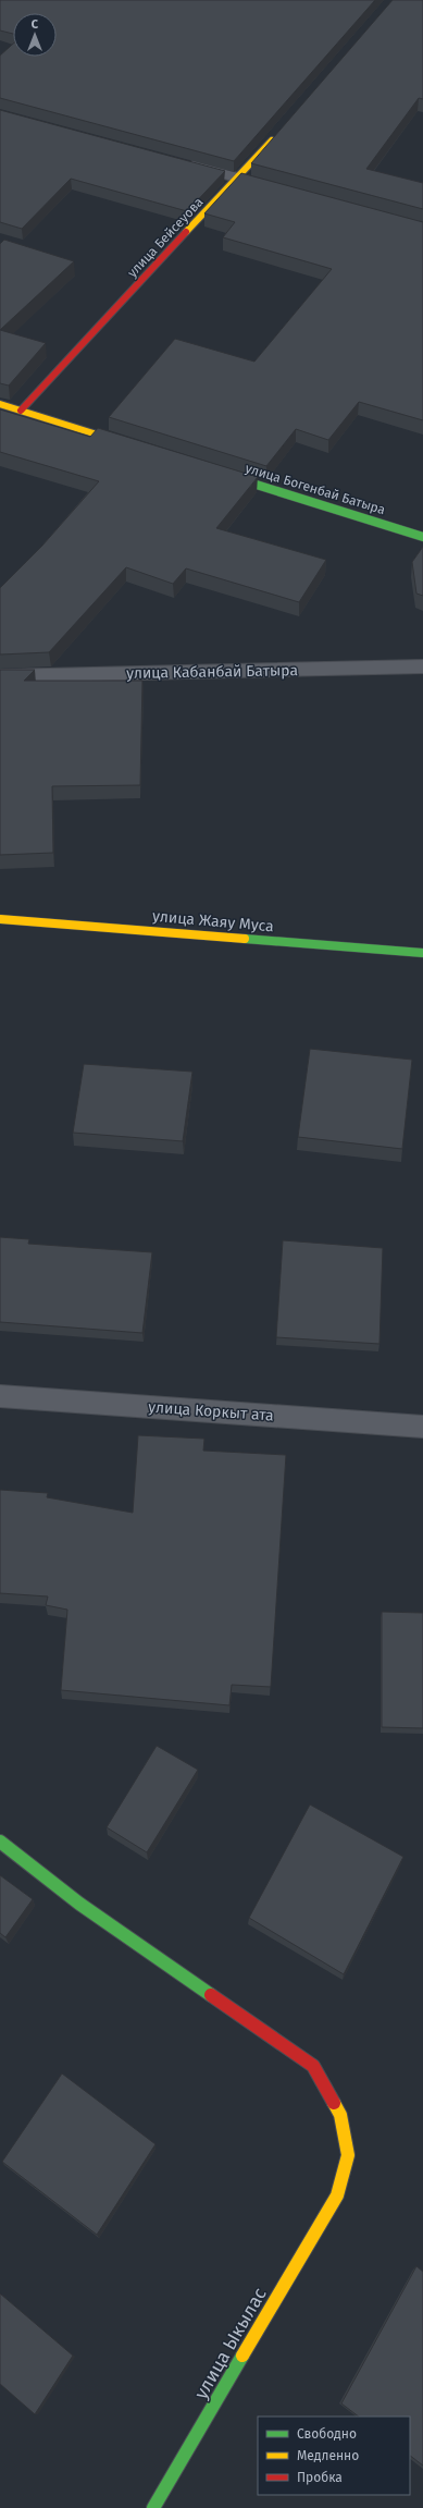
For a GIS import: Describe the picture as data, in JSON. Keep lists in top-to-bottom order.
{
  "streets": {
    "street": [
      "улица Бейсеуова",
      "улица Богенбай Батыра",
      "улица Кабанбай Батыра",
      "улица Жаяу Муса",
      "улица Коркыт ата",
      "улица Ыкылас"
    ]
  },
  "legend": ["Свободно", "Медленно", "Пробка"],
  "north": "top"
}
